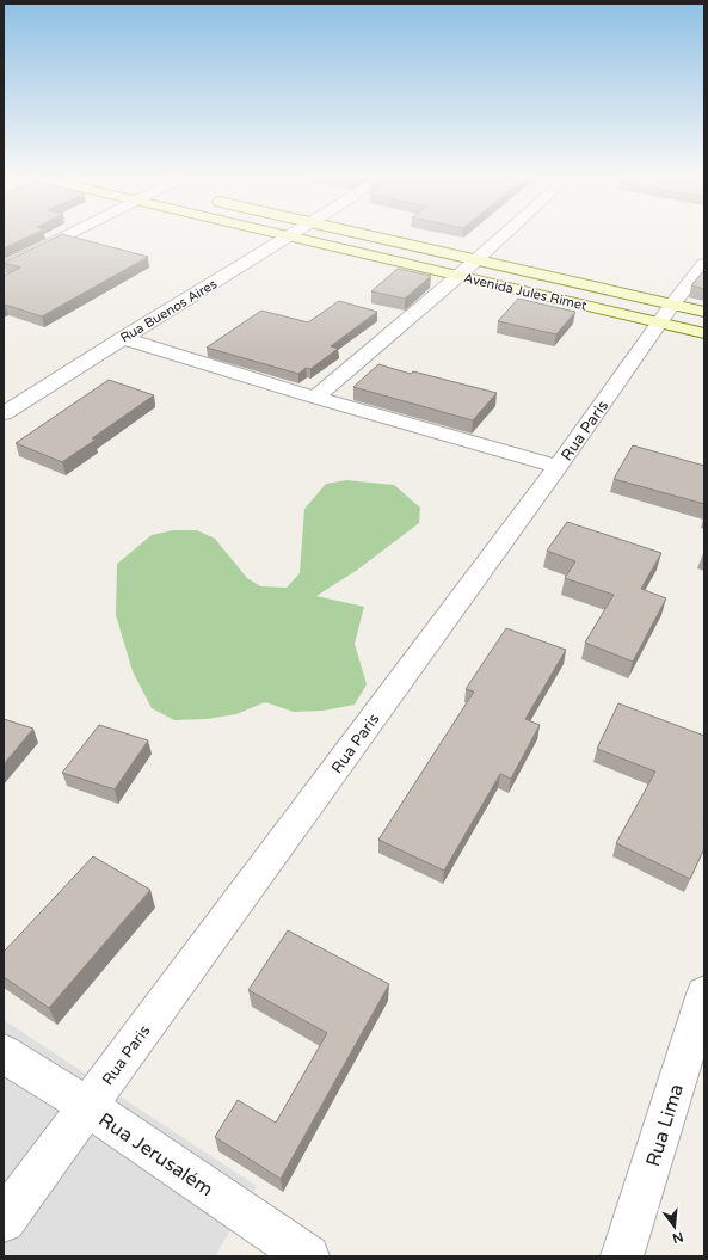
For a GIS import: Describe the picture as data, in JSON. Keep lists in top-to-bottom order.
{
  "streets": {
    "main road": ["Avenida Jules Rimet"],
    "street": [
      "Rua Buenos Aires",
      "Rua Paris",
      "Rua Lima",
      "Rua Jerusalém"
    ]
  },
  "crossings": [
    ["Avenida Jules Rimet", "Rua Paris"],
    ["Rua Paris", "Rua Jerusalém"]
  ],
  "north": "bottom"
}
